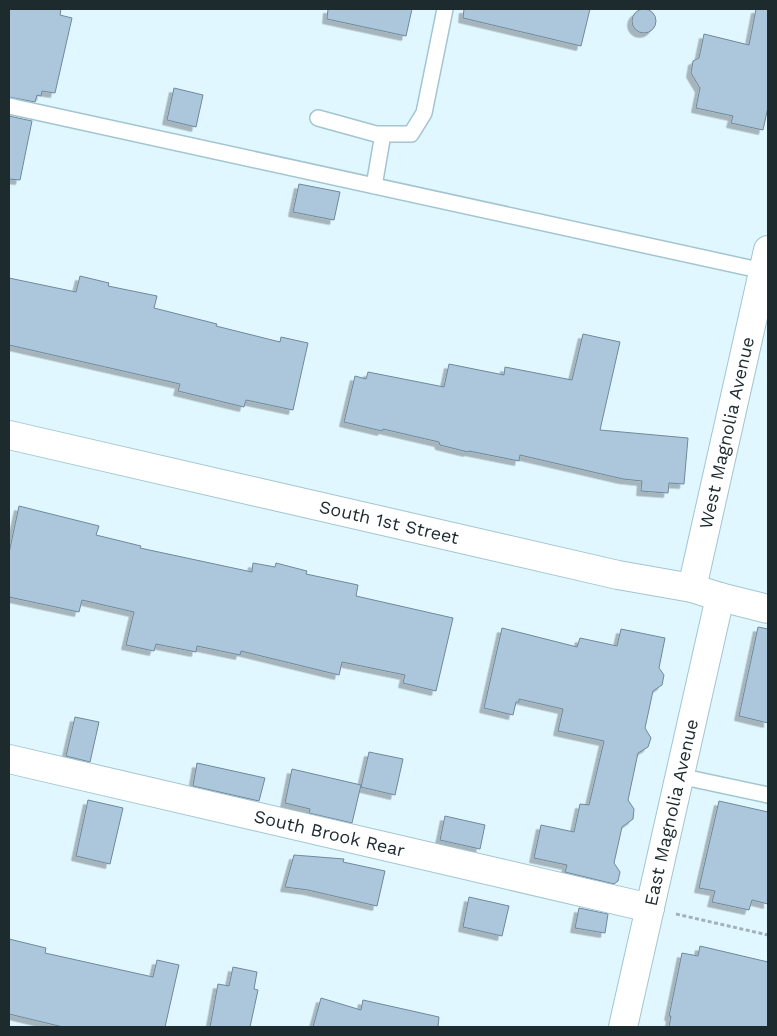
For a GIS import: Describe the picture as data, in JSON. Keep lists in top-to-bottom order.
{
  "streets": {
    "street": [
      "West Magnolia Avenue",
      "South 1st Street",
      "East Magnolia Avenue",
      "South Brook Rear"
    ]
  },
  "crossings": [
    ["West Magnolia Avenue", "South 1st Street"],
    ["South 1st Street", "East Magnolia Avenue"],
    ["East Magnolia Avenue", "South Brook Rear"]
  ]
}
